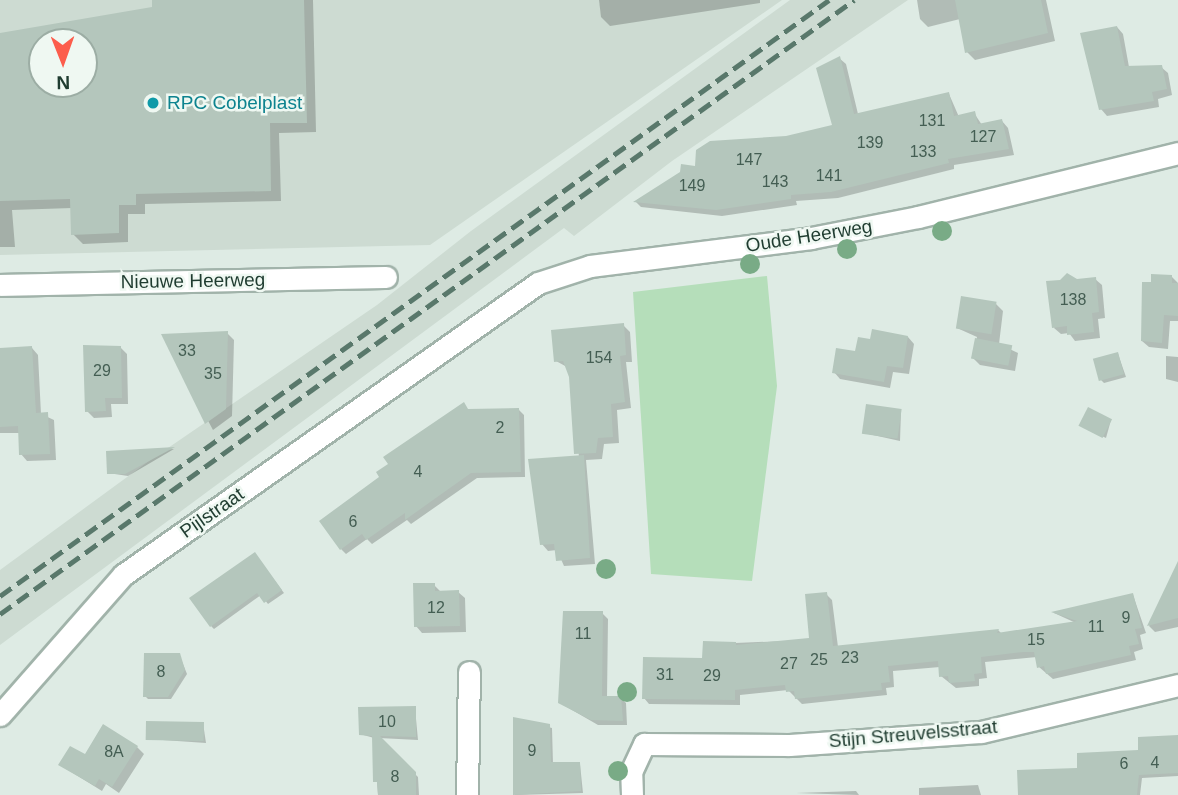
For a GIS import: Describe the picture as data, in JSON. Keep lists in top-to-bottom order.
{
  "streets": {
    "street": [
      "Oude Heerweg",
      "Nieuwe Heerweg",
      "Pijlstraat",
      "Stijn Streuvelsstraat"
    ]
  },
  "crossings": [
    ["Oude Heerweg", "Pijlstraat"]
  ],
  "places": ["RPC Cobelplast"],
  "house_numbers": [
    "131",
    "127",
    "139",
    "133",
    "147",
    "141",
    "143",
    "149",
    "138",
    "33",
    "154",
    "29",
    "35",
    "2",
    "4",
    "6",
    "12",
    "9",
    "11",
    "11",
    "15",
    "23",
    "25",
    "27",
    "8",
    "31",
    "29",
    "10",
    "9",
    "8A",
    "4",
    "6",
    "8"
  ],
  "north": "bottom"
}
